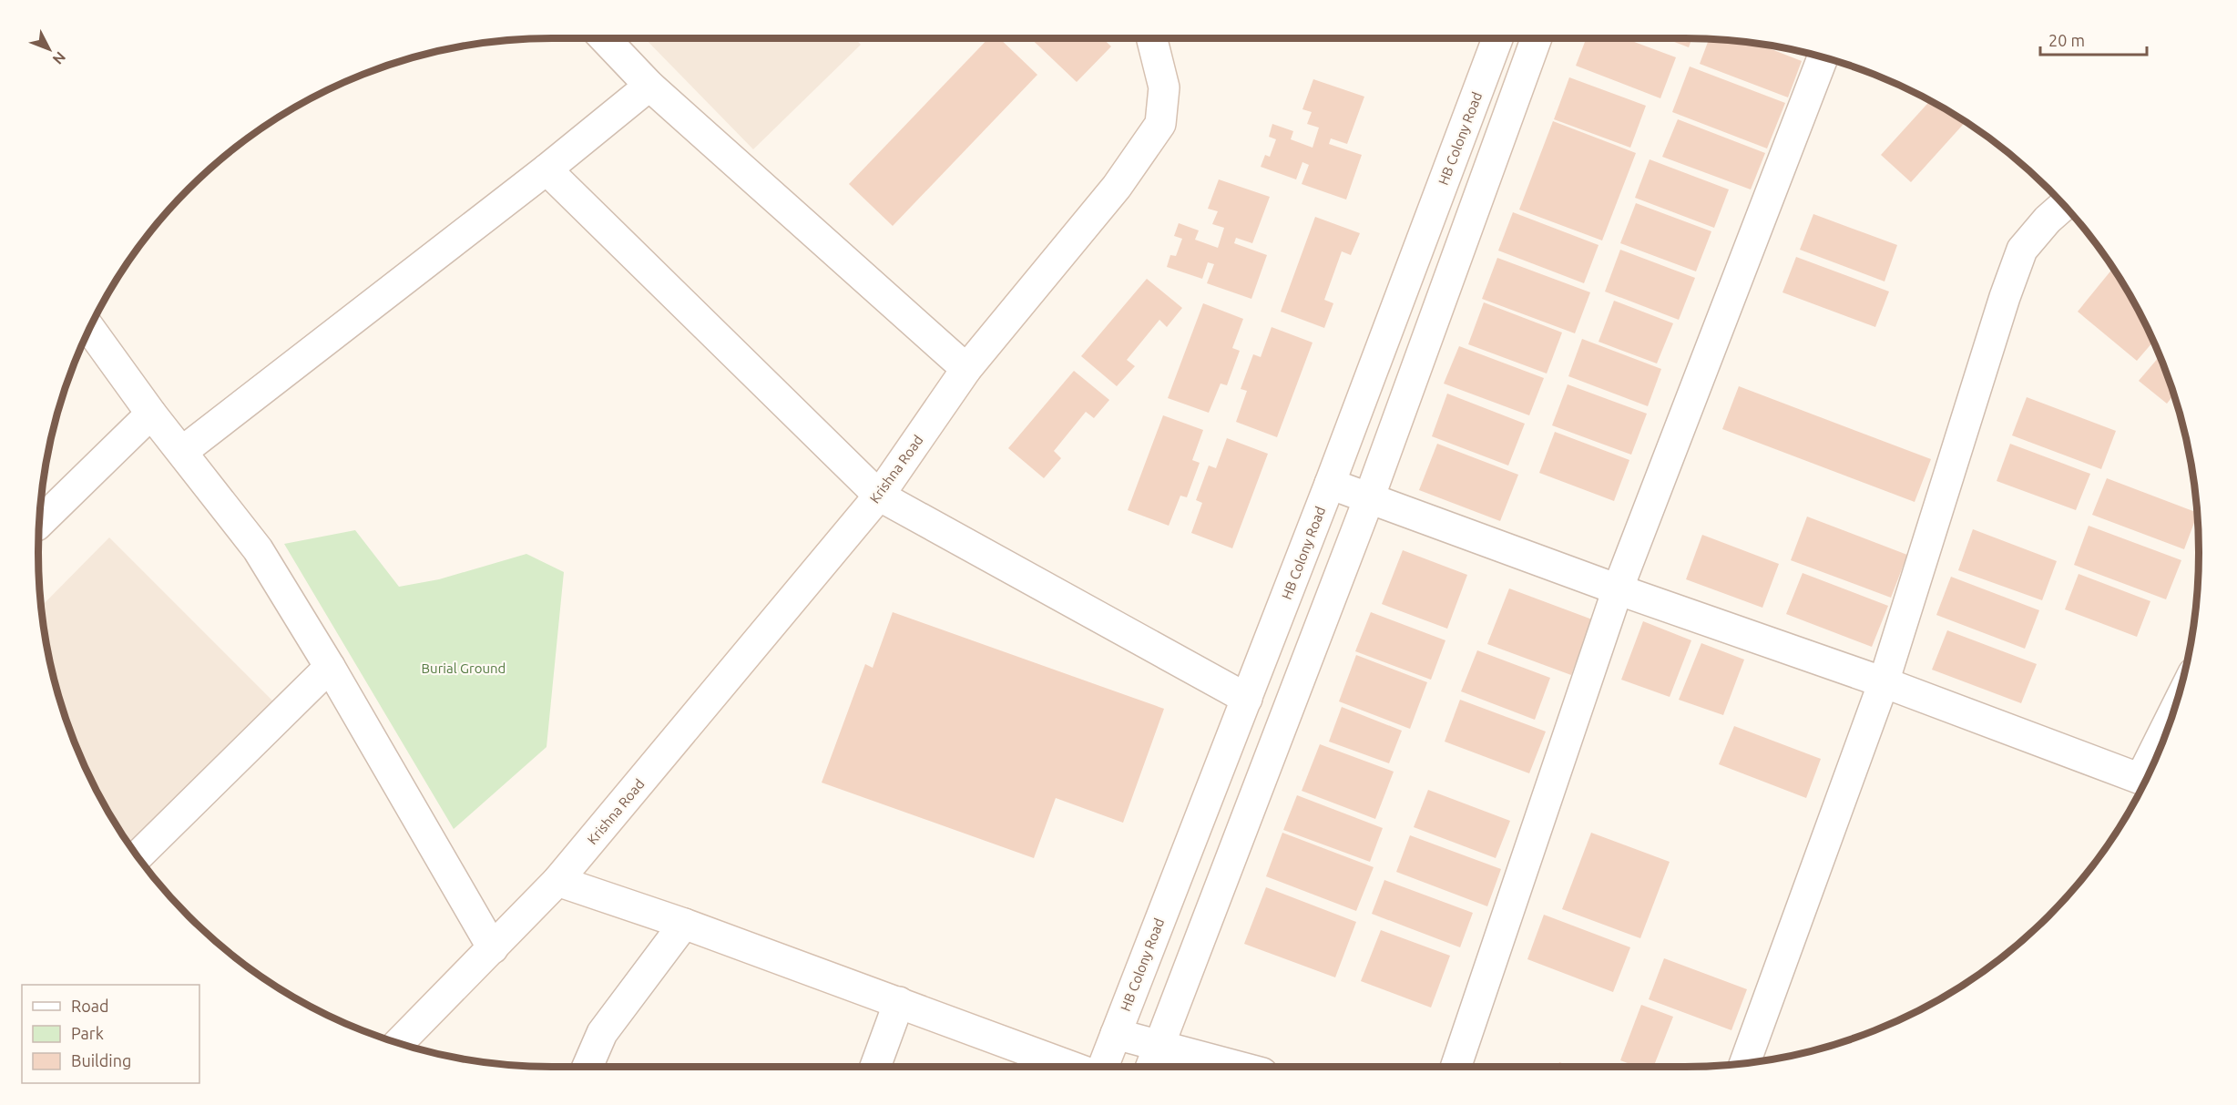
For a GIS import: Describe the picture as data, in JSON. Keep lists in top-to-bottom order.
{
  "streets": {
    "street": ["HB Colony Road", "Krishna Road"]
  },
  "parks": ["Burial Ground"],
  "legend": ["Road", "Park", "Building"],
  "scale_bar": "20 m",
  "north": "bottom right"
}
